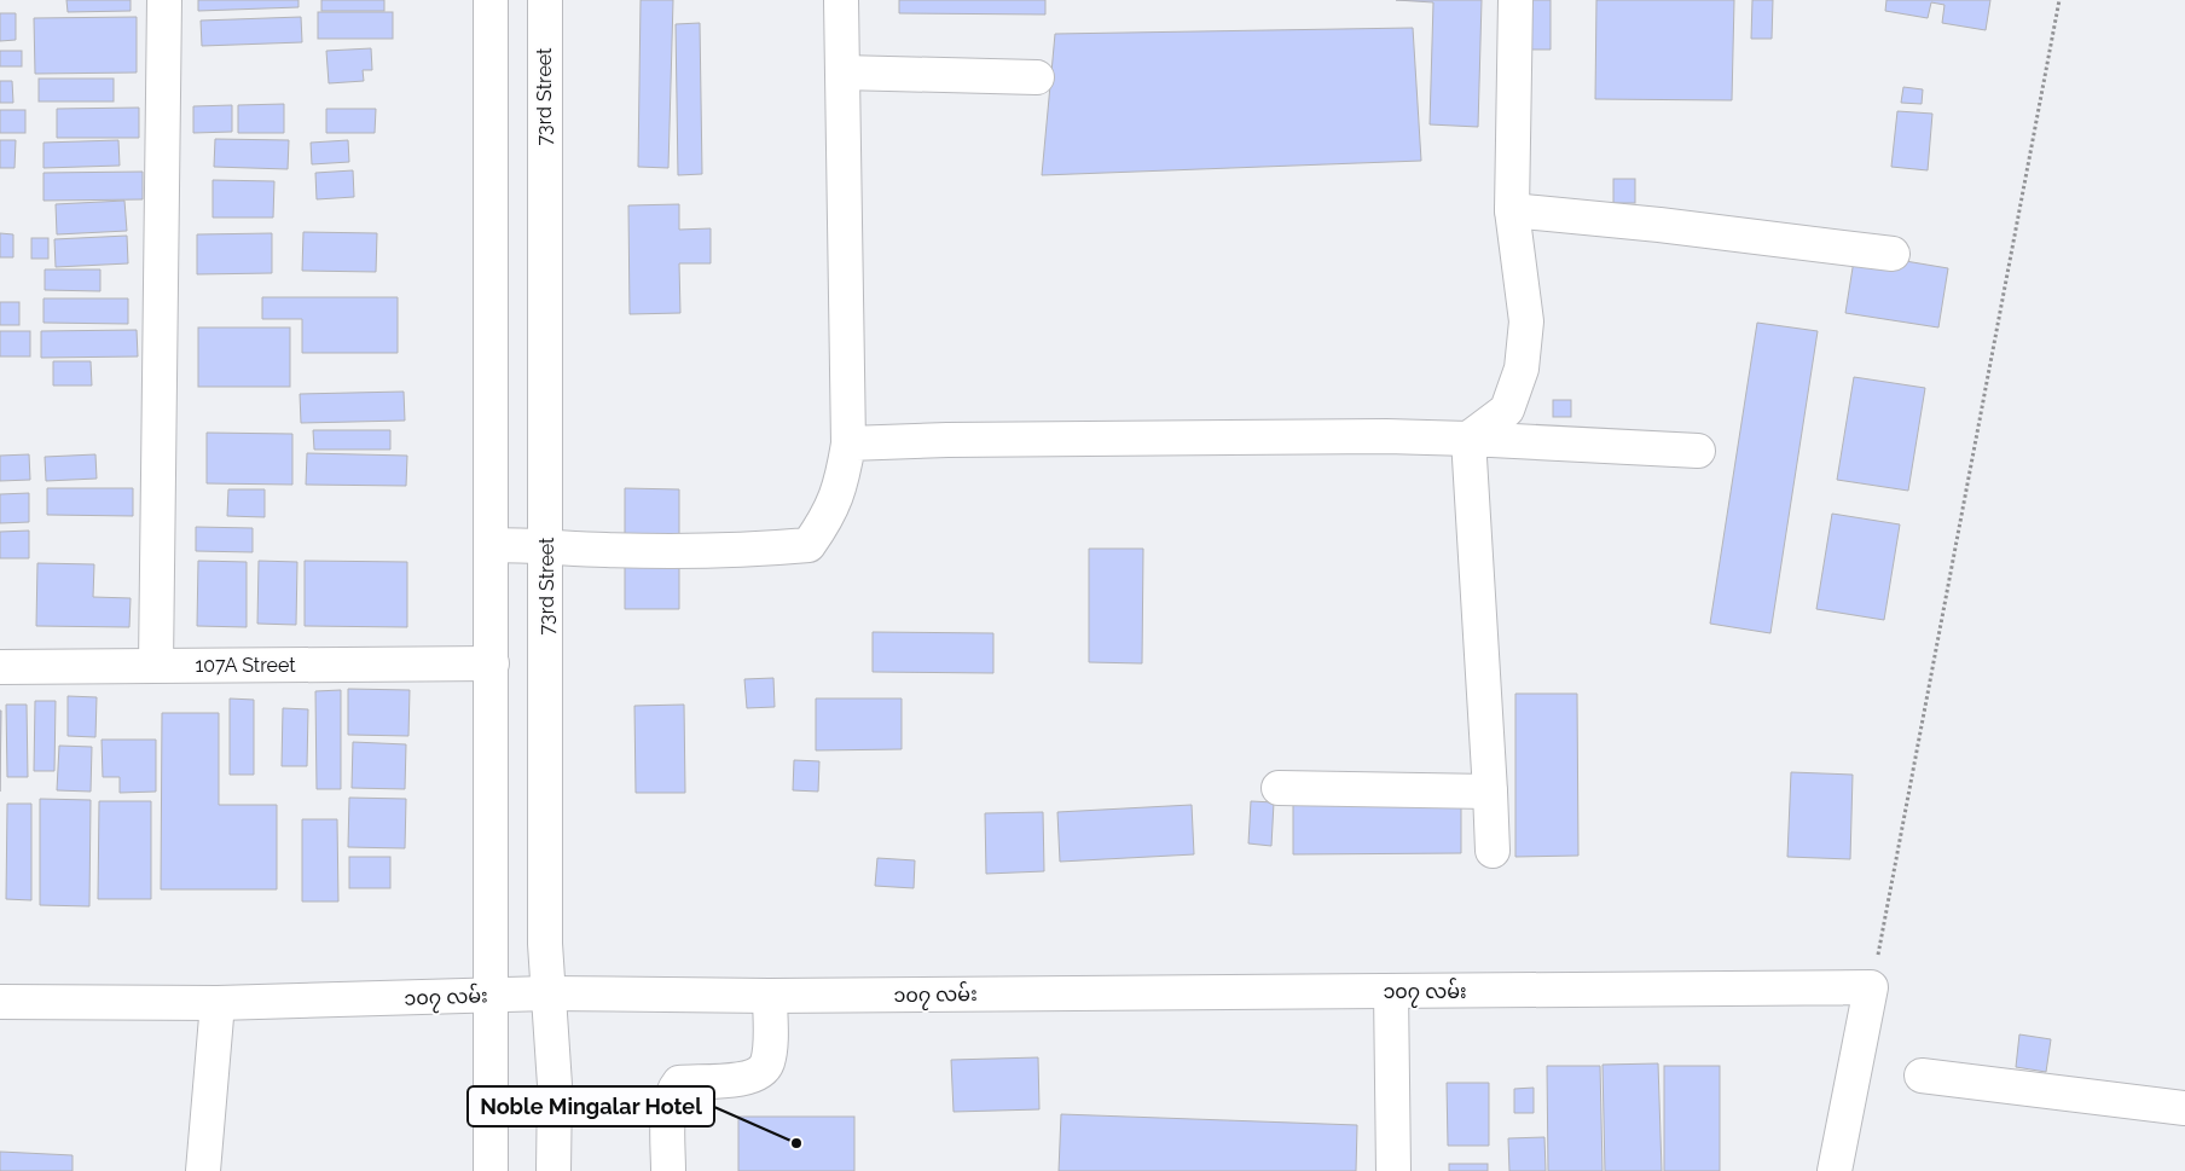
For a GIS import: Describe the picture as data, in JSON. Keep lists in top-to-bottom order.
{
  "streets": {
    "main road": ["73rd Street", "107A Street", "၁၀၇ လမ်း"]
  },
  "crossings": [
    ["73rd Street", "၁၀၇ လမ်း"]
  ],
  "places": ["Noble Mingalar Hotel"]
}
